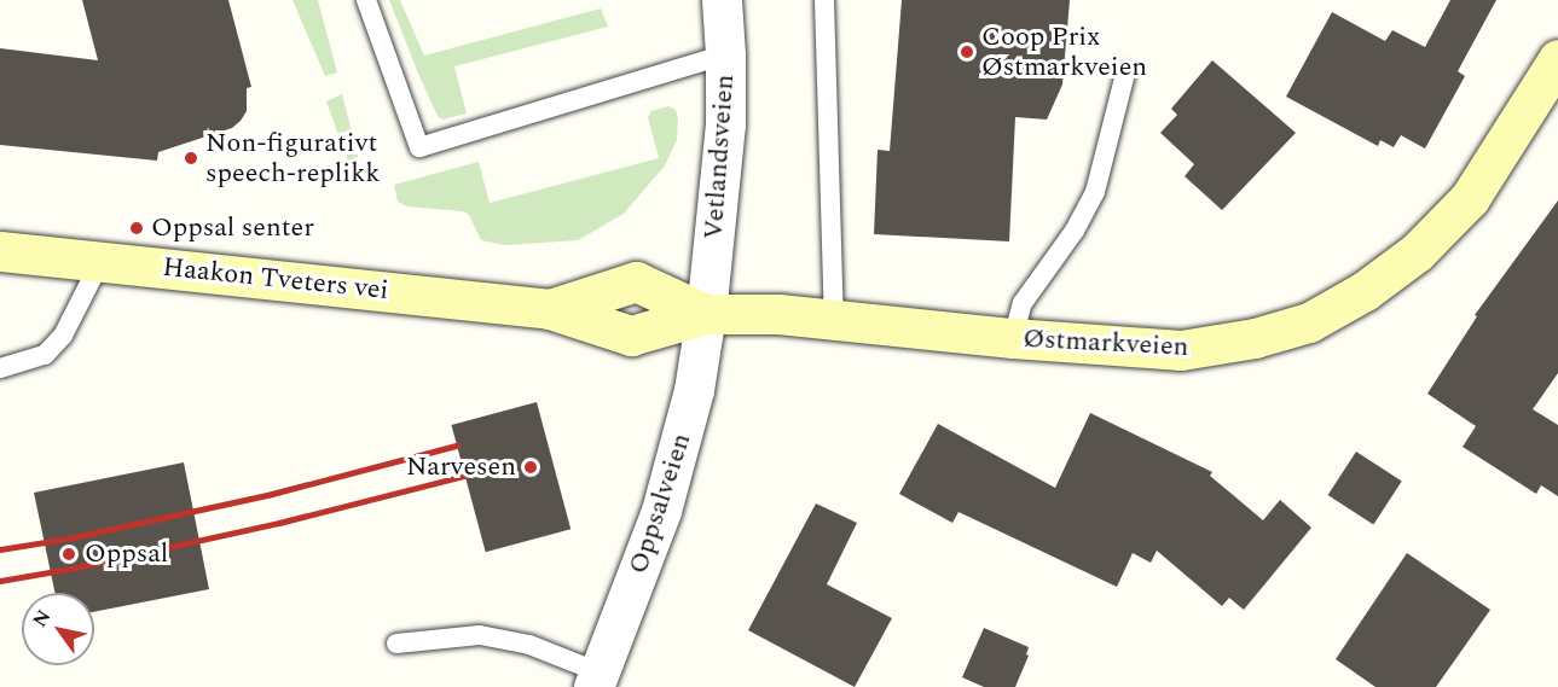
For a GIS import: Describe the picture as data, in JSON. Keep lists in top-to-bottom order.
{
  "streets": {
    "street": [
      "Vetlandsveien",
      "Haakon Tveters vei",
      "Østmarkveien",
      "Oppsalveien"
    ]
  },
  "crossings": [
    ["Vetlandsveien", "Haakon Tveters vei"],
    ["Vetlandsveien", "Østmarkveien"],
    ["Vetlandsveien", "Oppsalveien"],
    ["Haakon Tveters vei", "Østmarkveien"],
    ["Haakon Tveters vei", "Oppsalveien"],
    ["Østmarkveien", "Oppsalveien"]
  ],
  "places": [
    "Coop Prix Østmarkveien",
    "Non-figurativt speech-replikk",
    "Oppsal senter",
    "Narvesen",
    "Oppsal"
  ],
  "north": "top left"
}
